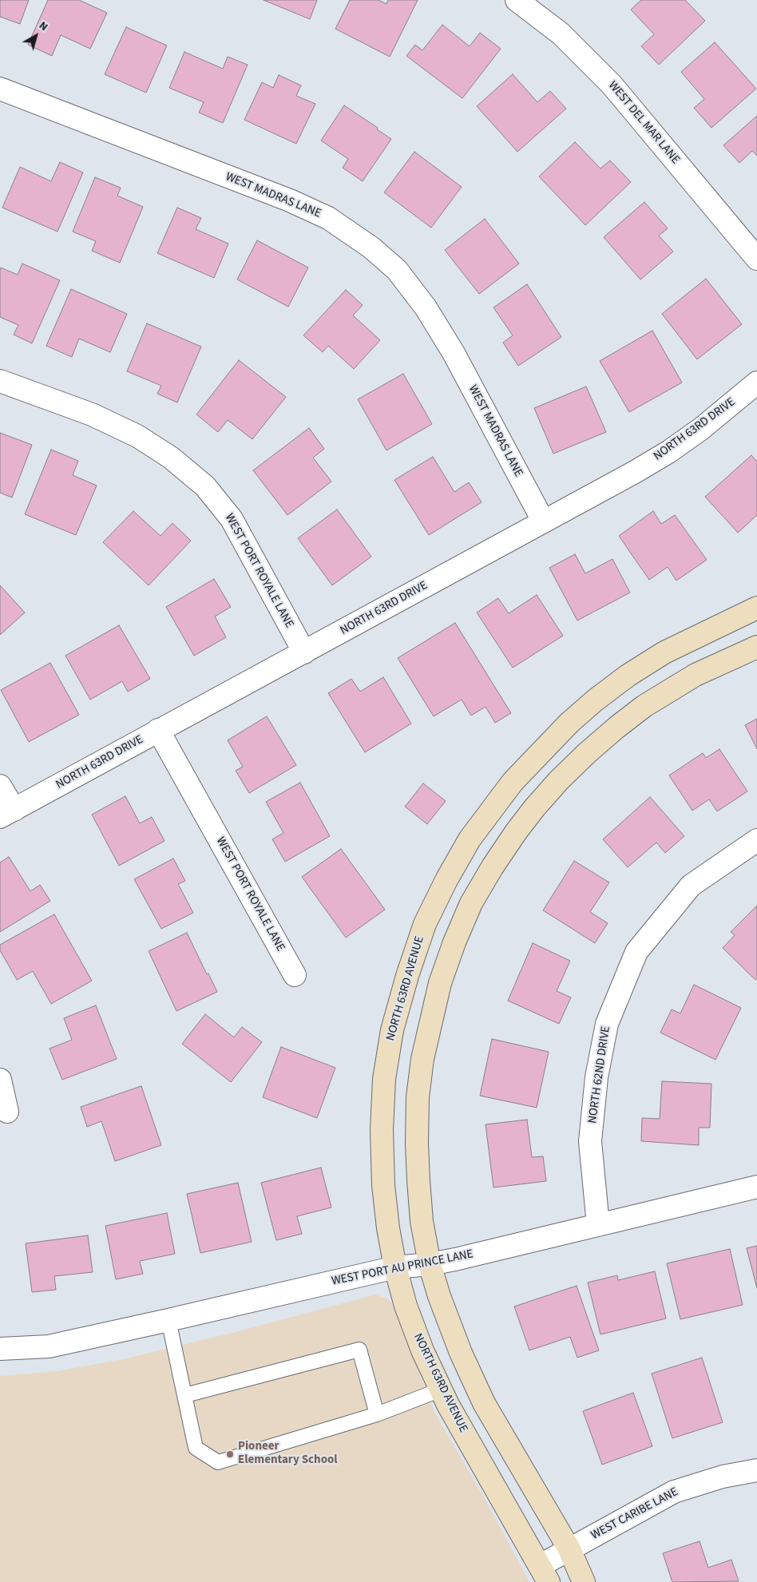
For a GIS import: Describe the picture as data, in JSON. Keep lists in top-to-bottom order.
{
  "streets": {
    "street": [
      "WEST DEL MAR LANE",
      "WEST MADRAS LANE",
      "NORTH 63RD DRIVE",
      "WEST PORT ROYALE LANE",
      "NORTH 63RD AVENUE",
      "NORTH 62ND DRIVE",
      "WEST PORT AU PRINCE LANE",
      "WEST CARIBE LANE"
    ]
  },
  "crossings": [
    ["WEST MADRAS LANE", "NORTH 63RD DRIVE"],
    ["NORTH 63RD DRIVE", "WEST PORT ROYALE LANE"],
    ["NORTH 63RD AVENUE", "WEST PORT AU PRINCE LANE"],
    ["NORTH 63RD AVENUE", "WEST CARIBE LANE"],
    ["NORTH 62ND DRIVE", "WEST PORT AU PRINCE LANE"]
  ],
  "places": ["Pioneer Elementary School"],
  "north": "top right"
}
